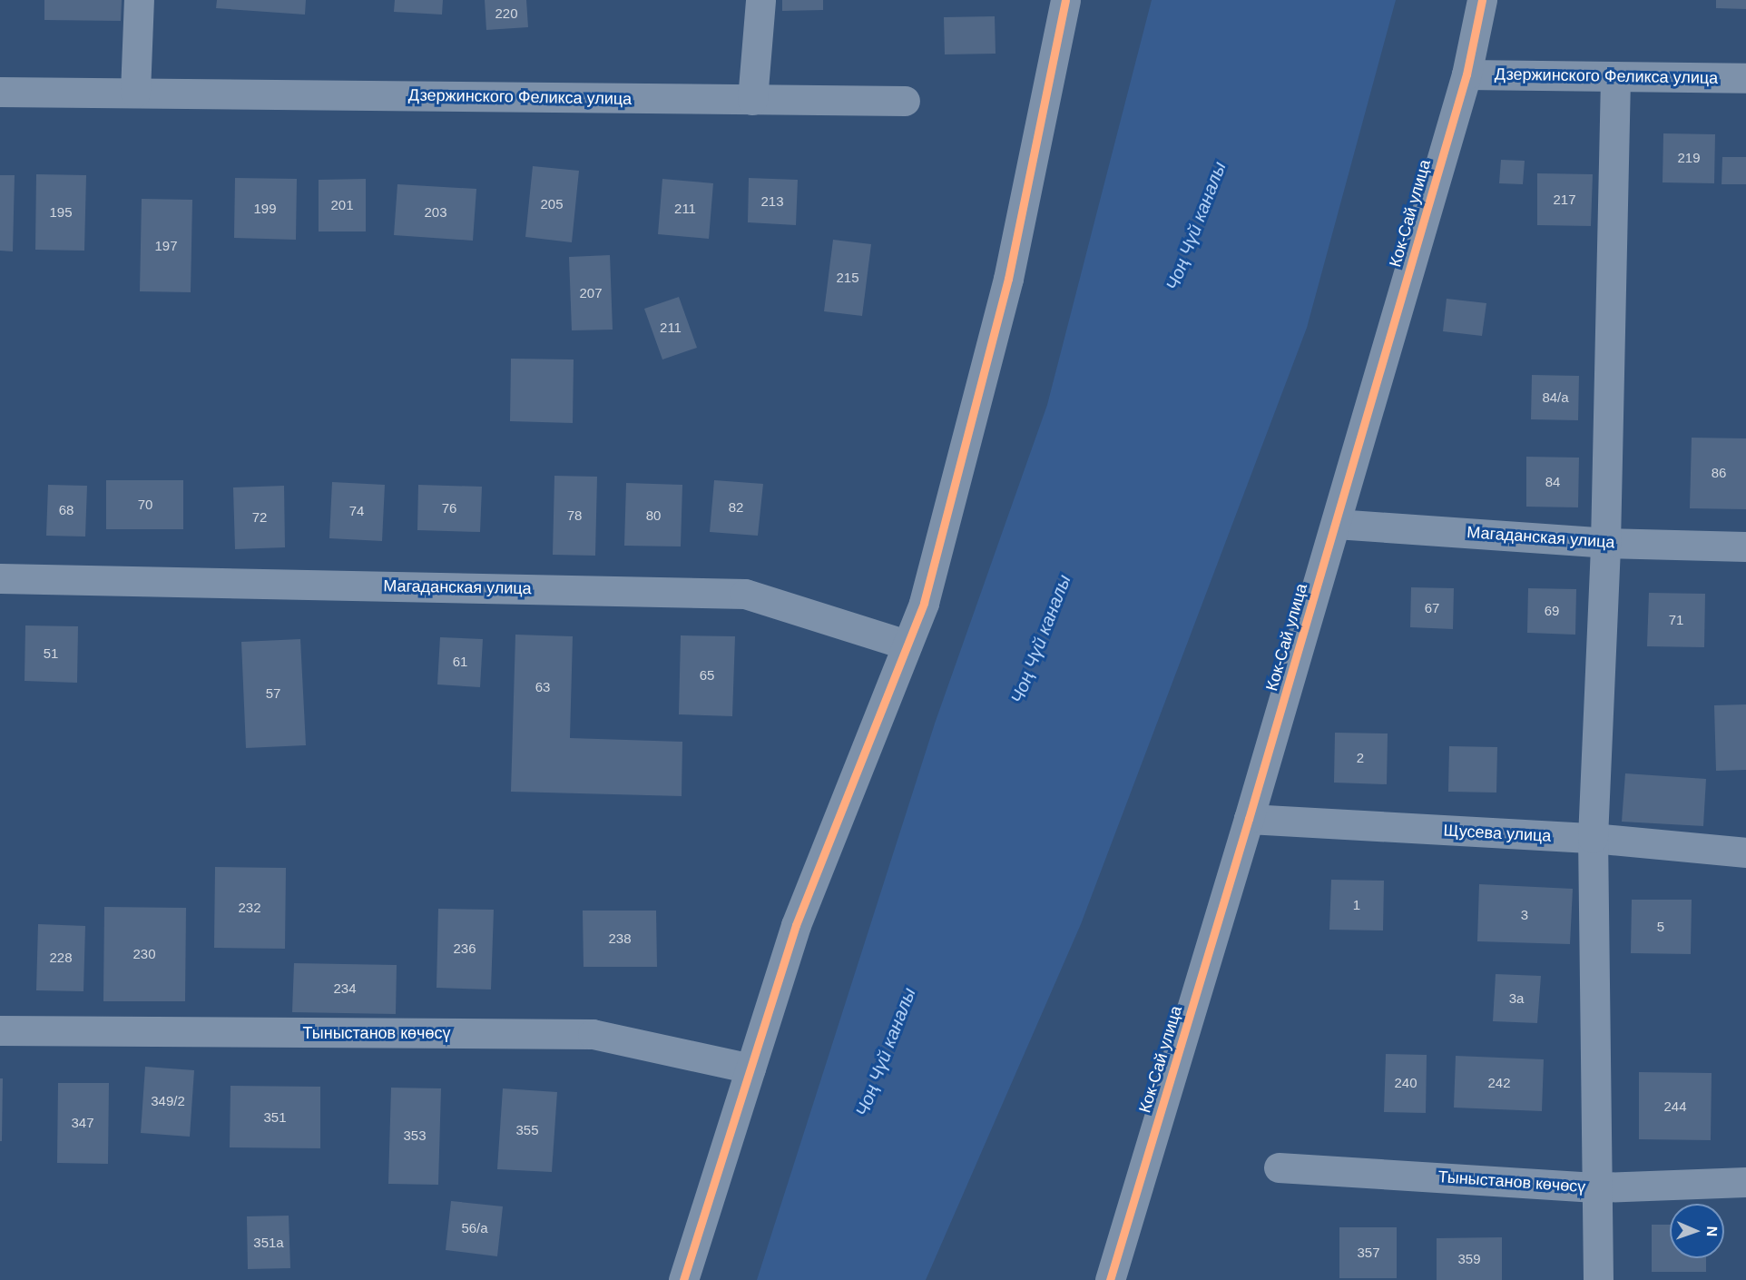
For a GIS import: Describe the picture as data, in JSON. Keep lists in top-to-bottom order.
{
  "streets": {
    "street": [
      "Дзержинского Феликса улица",
      "Кок-Сай улица",
      "Магаданская улица",
      "Щусева улица",
      "Тыныстанов көчөсү"
    ]
  },
  "crossings": [
    ["Дзержинского Феликса улица", "Кок-Сай улица"],
    ["Кок-Сай улица", "Магаданская улица"],
    ["Кок-Сай улица", "Щусева улица"]
  ],
  "water": ["Чоң Чүй каналы"],
  "house_numbers": [
    "220",
    "219",
    "217",
    "213",
    "205",
    "201",
    "199",
    "211",
    "195",
    "203",
    "197",
    "215",
    "207",
    "211",
    "84/а",
    "86",
    "84",
    "70",
    "82",
    "76",
    "68",
    "74",
    "78",
    "80",
    "72",
    "67",
    "69",
    "71",
    "51",
    "61",
    "65",
    "63",
    "57",
    "2",
    "1",
    "232",
    "3",
    "5",
    "238",
    "236",
    "230",
    "228",
    "234",
    "3а",
    "240",
    "242",
    "349/2",
    "244",
    "351",
    "347",
    "355",
    "353",
    "56/а",
    "351а",
    "357",
    "359"
  ],
  "north": "right"
}
